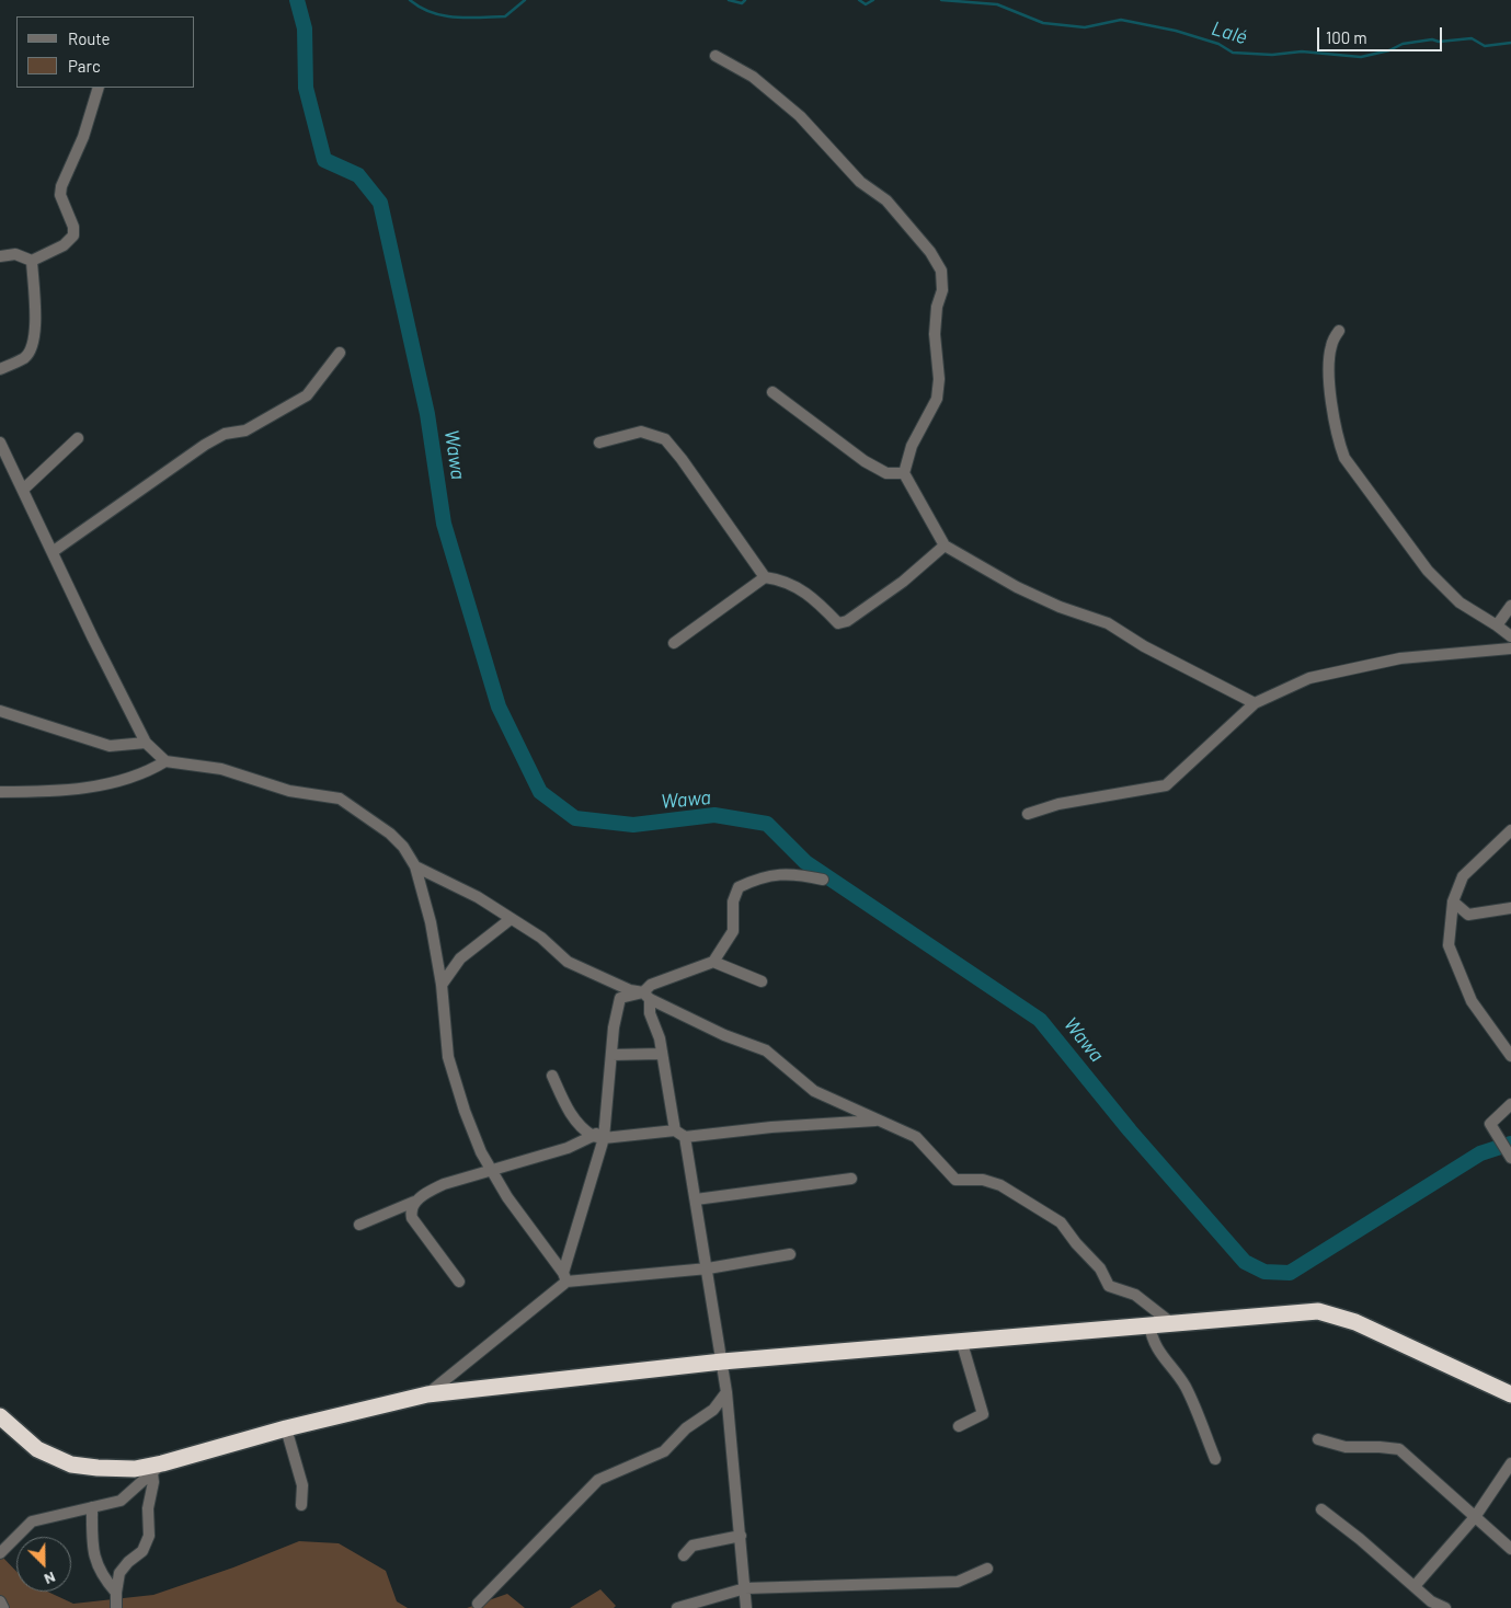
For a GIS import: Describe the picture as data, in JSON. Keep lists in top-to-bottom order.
{
  "water": ["Lalé", "Wawa"],
  "legend": ["Route", "Parc"],
  "scale_bar": "100 m",
  "north": "bottom right"
}
